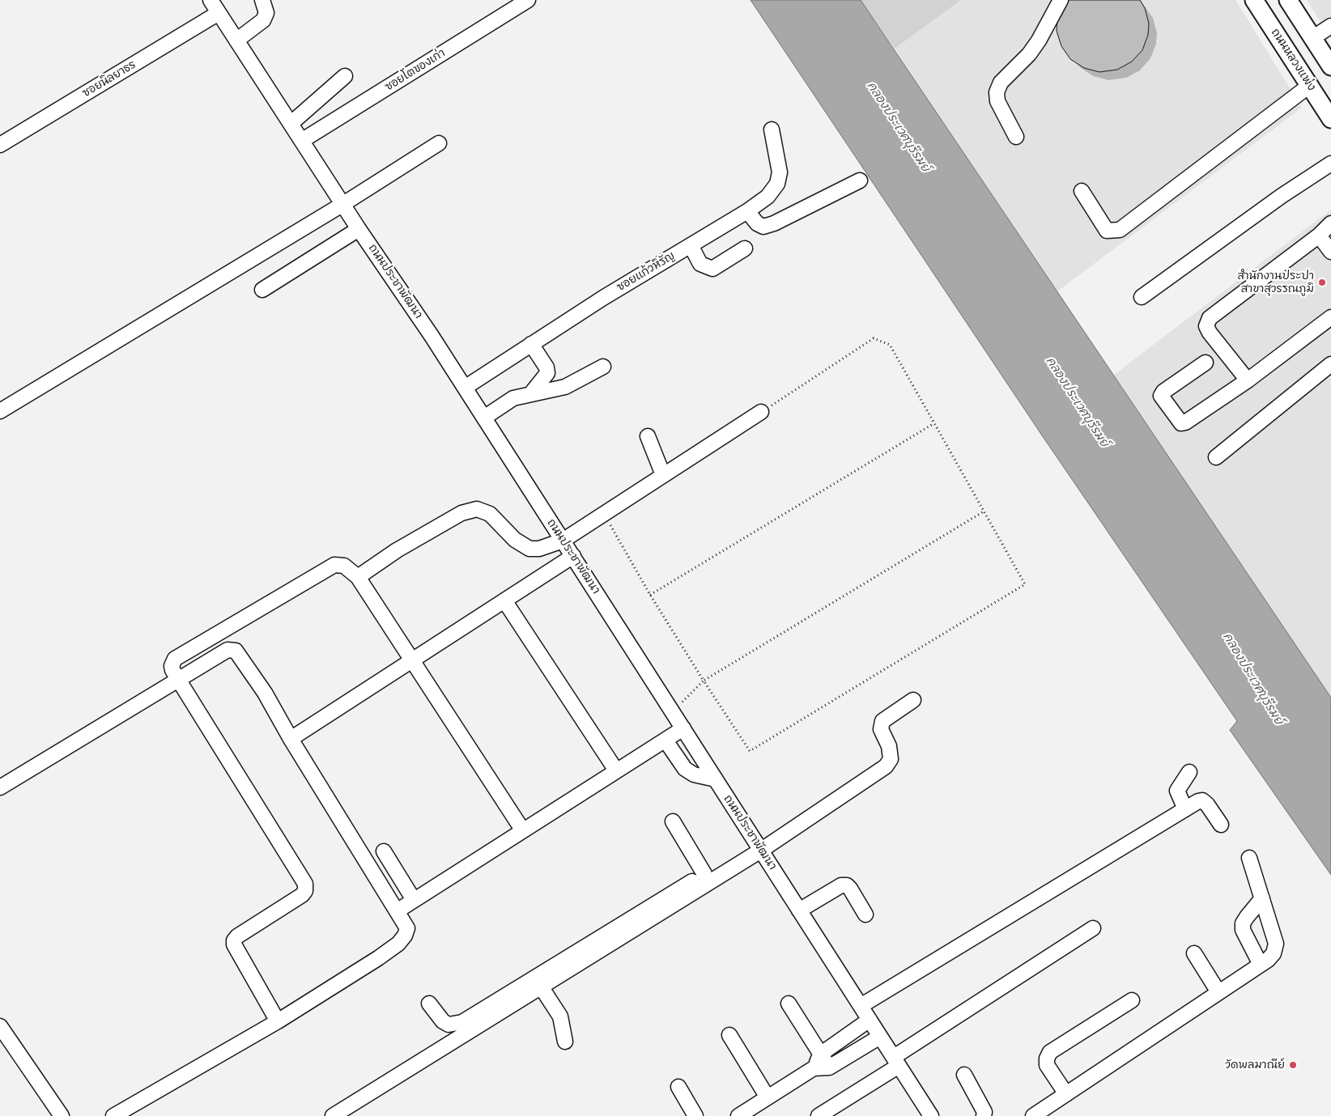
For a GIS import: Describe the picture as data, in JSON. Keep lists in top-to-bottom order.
{
  "streets": {
    "main road": ["ถนนหลวงแพ่ง"],
    "street": [
      "ซอยโตของเก่า",
      "ซอยนิลยาธร",
      "ซอยแก้วหิรัญ",
      "ถนนประชาพัฒนา"
    ]
  },
  "crossings": [
    ["ซอยโตของเก่า", "ถนนประชาพัฒนา"],
    ["ซอยนิลยาธร", "ถนนประชาพัฒนา"],
    ["ซอยแก้วหิรัญ", "ถนนประชาพัฒนา"]
  ],
  "water": ["คลองประเวศบุรีรมย์"],
  "places": ["สำนักงานประปา สาขาสุวรรณภูมิ", "วัดพลมาณีย์"]
}
